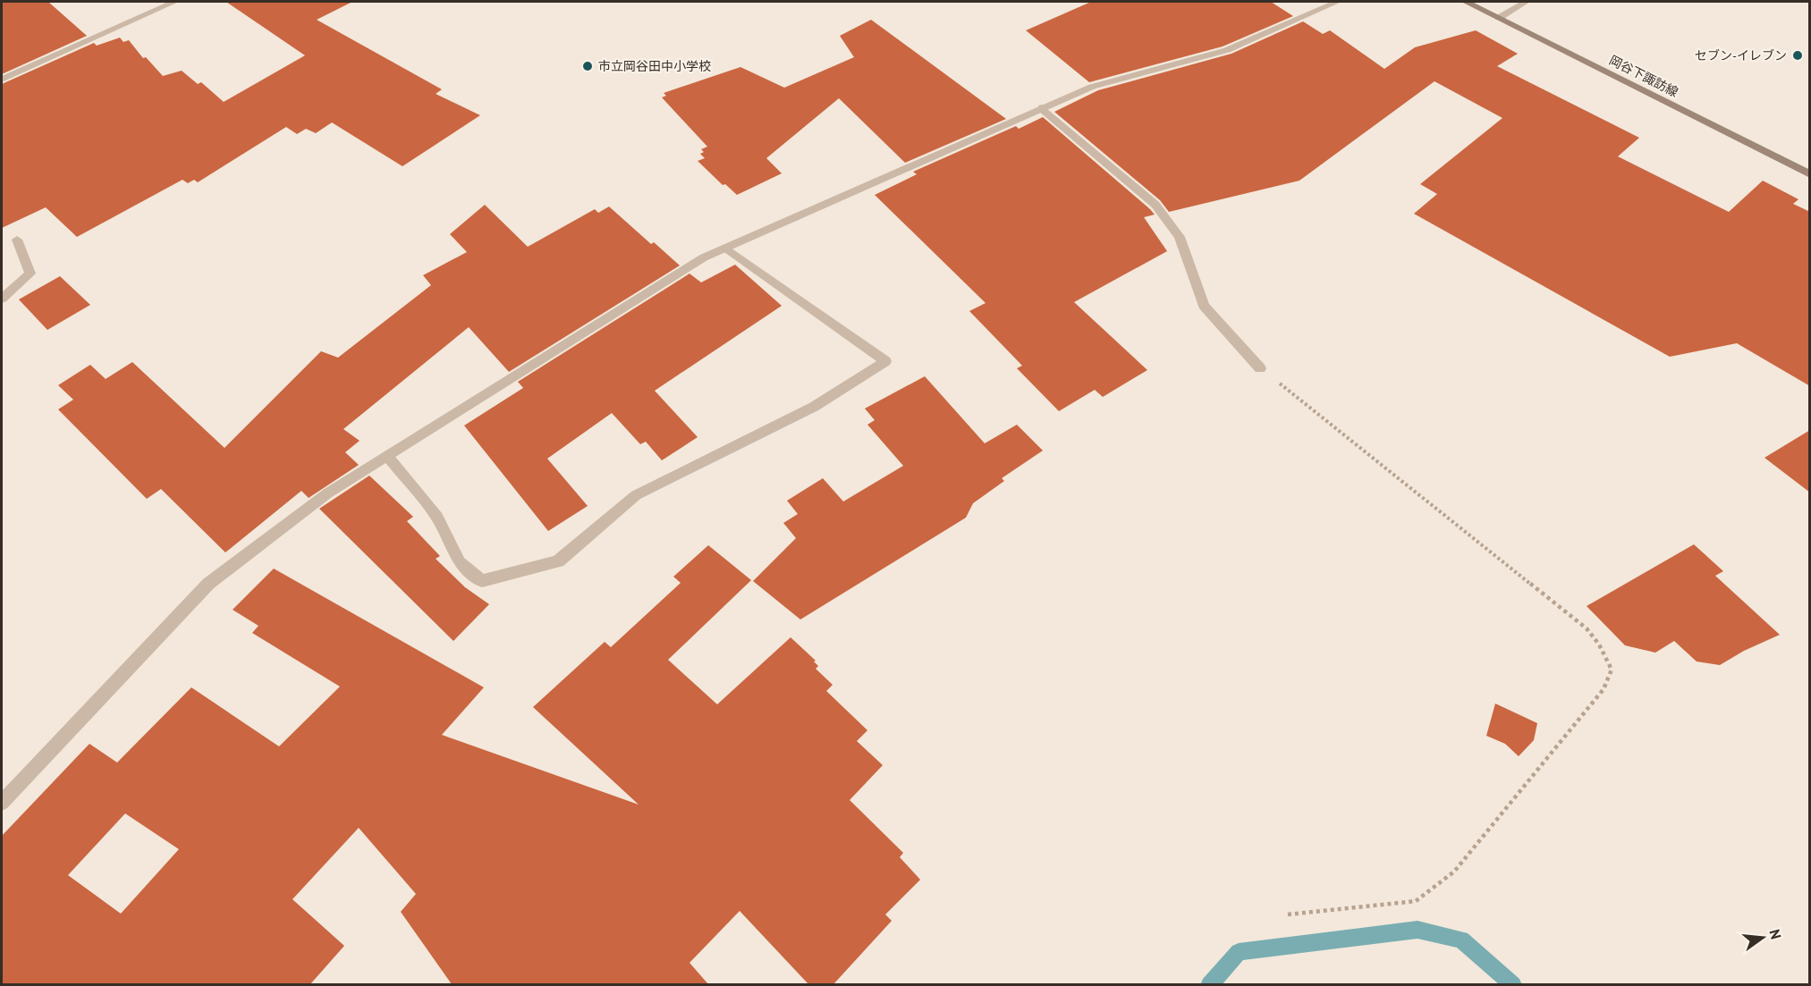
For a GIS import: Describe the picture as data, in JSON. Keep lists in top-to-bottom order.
{
  "streets": {
    "main road": ["岡谷下諏訪線"]
  },
  "places": ["セブン-イレブン", "市立岡谷田中小学校"],
  "north": "right"
}
